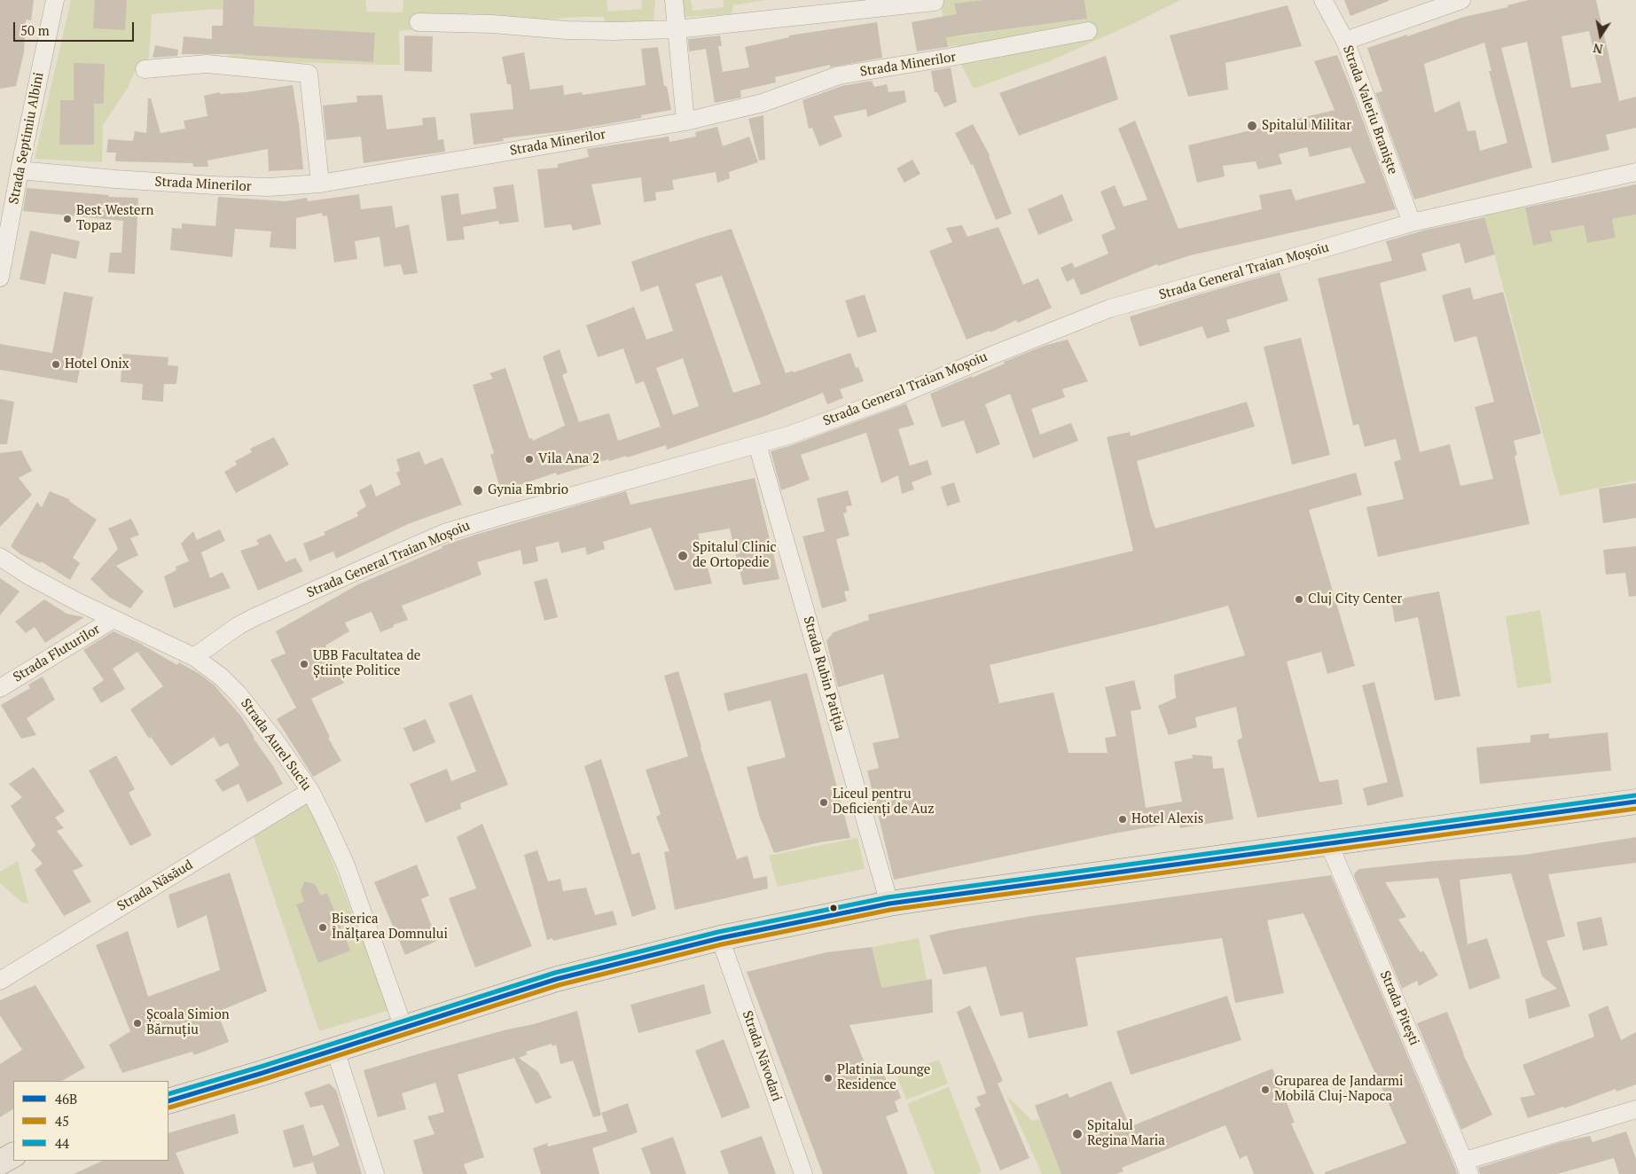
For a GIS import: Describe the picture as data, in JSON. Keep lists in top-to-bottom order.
{
  "streets": {
    "street": [
      "Strada Minerilor",
      "Strada Valeriu Braniște",
      "Strada Septimiu Albini",
      "Strada General Traian Moșoiu",
      "Strada Fluturilor",
      "Strada Rubin Patiția",
      "Strada Aurel Suciu",
      "Strada Năsăud",
      "Strada Pitești",
      "Strada Năvodari"
    ]
  },
  "crossings": [
    ["Strada Minerilor", "Strada Septimiu Albini"],
    ["Strada Valeriu Braniște", "Strada General Traian Moșoiu"],
    ["Strada General Traian Moșoiu", "Strada Rubin Patiția"],
    ["Strada General Traian Moșoiu", "Strada Aurel Suciu"],
    ["Strada Fluturilor", "Strada Aurel Suciu"],
    ["Strada Aurel Suciu", "Strada Năsăud"]
  ],
  "places": [
    "Spitalul Militar",
    "Best Western Topaz",
    "Hotel Onix",
    "Vila Ana 2",
    "Gynia Embrio",
    "Spitalul Clinic de Ortopedie",
    "Cluj City Center",
    "UBB Facultatea de Științe Politice",
    "Liceul pentru Deficienți de Auz",
    "Hotel Alexis",
    "Biserica Înălțarea Domnului",
    "Școala Simion Bărnuțiu",
    "Platinia Lounge Residence",
    "Gruparea de Jandarmi Mobilă Cluj-Napoca",
    "Spitalul Regina Maria"
  ],
  "lines": ["transit line 44", "transit line 46B", "transit line 45"],
  "legend": ["46B", "45", "44"],
  "scale_bar": "50 m",
  "north": "bottom"
}
